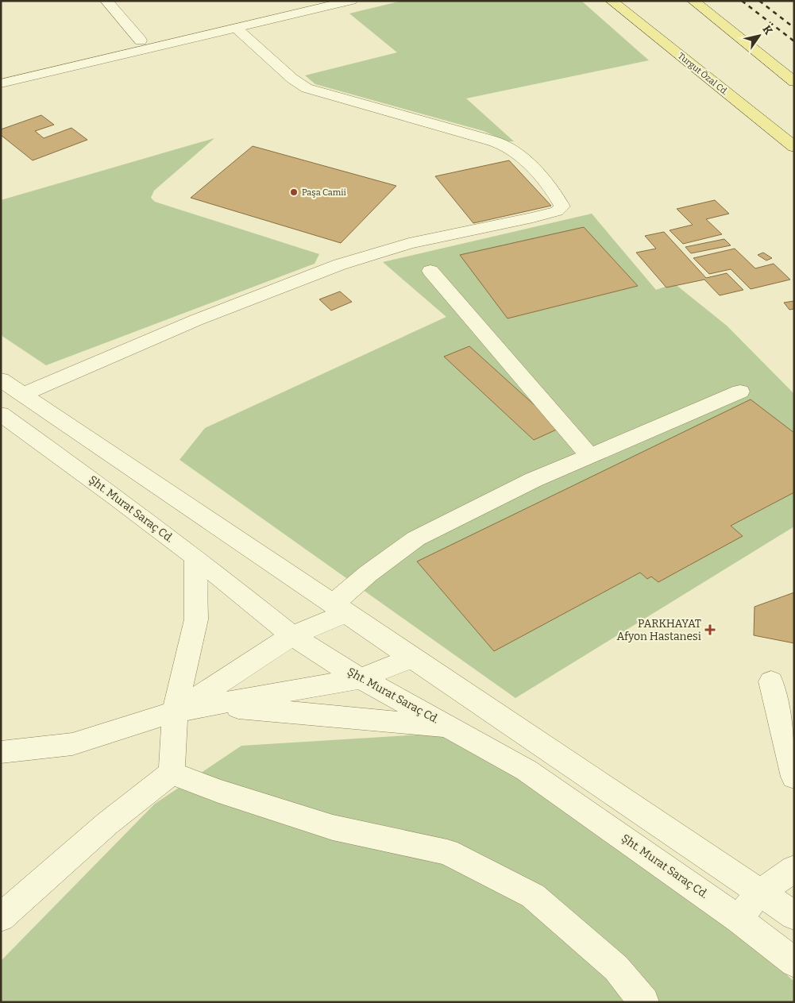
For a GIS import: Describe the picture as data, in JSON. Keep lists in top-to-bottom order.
{
  "streets": {
    "main road": ["Turgut Özal Cd."],
    "street": ["Şht. Murat Saraç Cd."]
  },
  "places": {
    "other": ["Paşa Camii"],
    "health": ["PARKHAYAT Afyon Hastanesi"]
  },
  "north": "top right"
}
